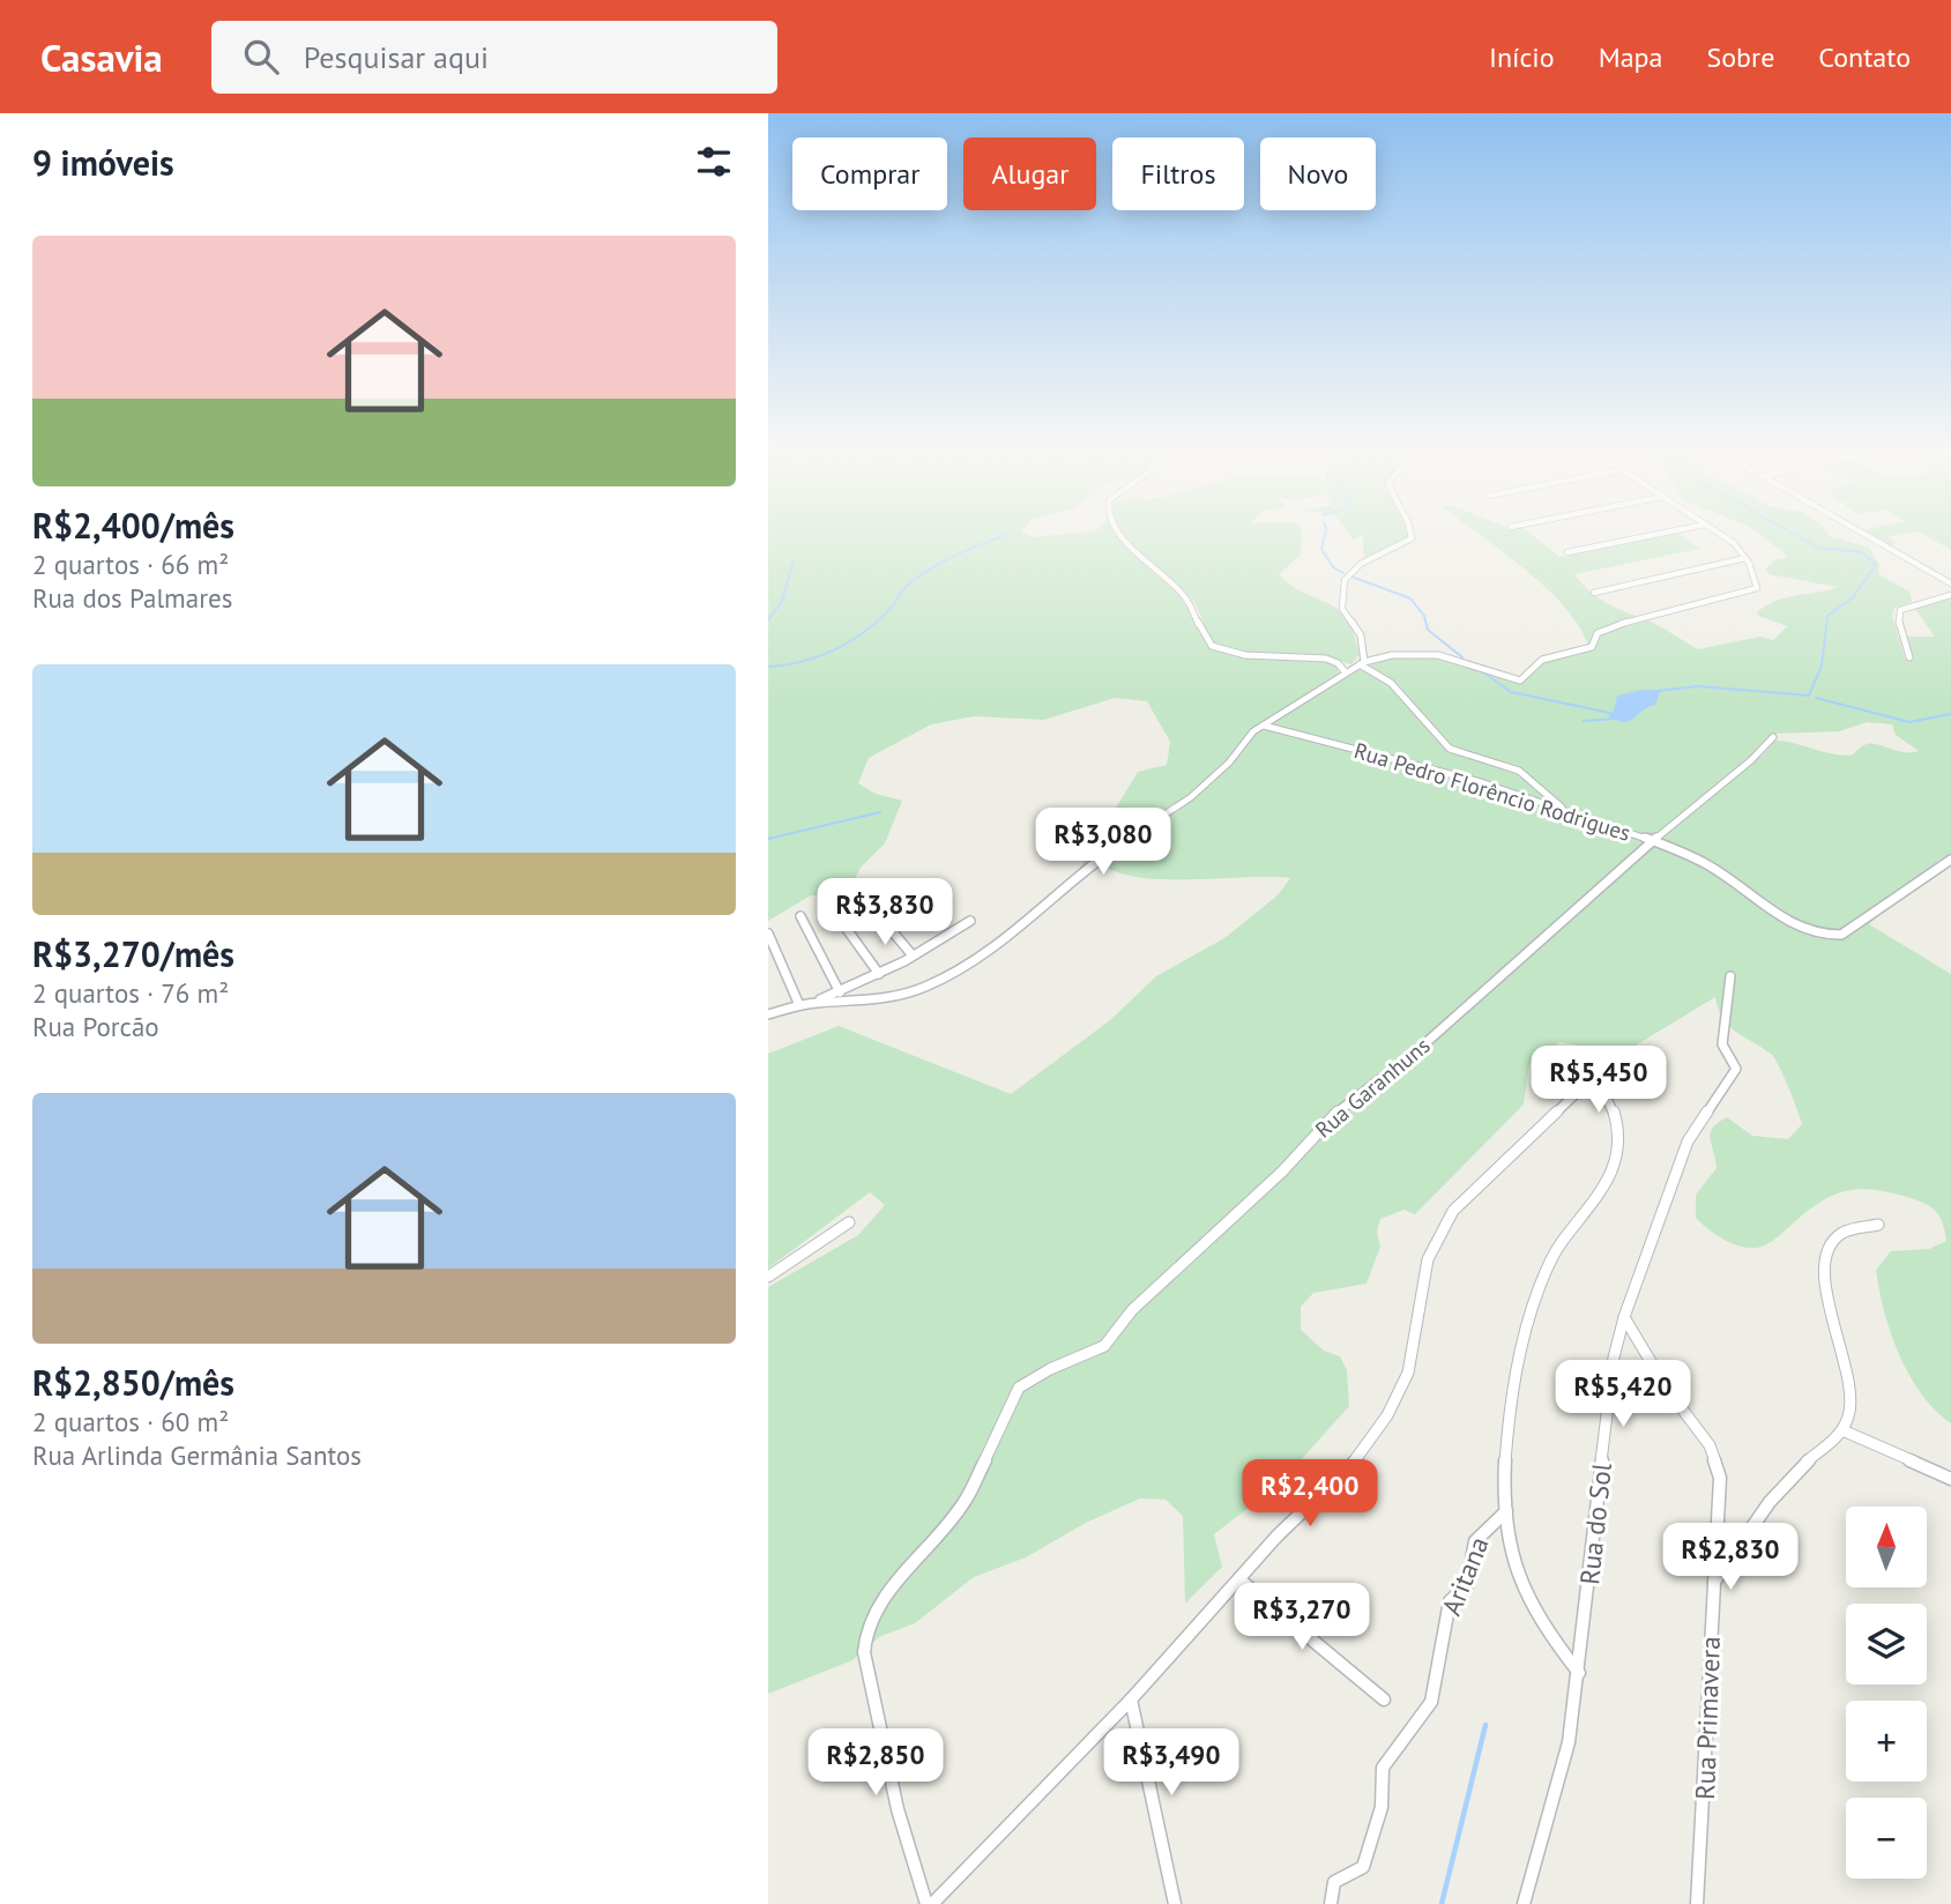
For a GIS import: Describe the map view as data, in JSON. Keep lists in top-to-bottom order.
{
  "streets": {
    "street": [
      "Rua Pedro Florêncio Rodrigues",
      "Rua Garanhuns",
      "Rua do Sol",
      "Aritana",
      "Rua Primavera"
    ]
  },
  "crossings": [
    ["Rua Pedro Florêncio Rodrigues", "Rua Garanhuns"],
    ["Rua do Sol", "Rua Primavera"]
  ],
  "north": "top",
  "page": {
    "header": "Casavia",
    "search": "Pesquisar aqui",
    "nav": [
      "Início",
      "Mapa",
      "Sobre",
      "Contato"
    ],
    "heading": "9 imóveis",
    "chip": [
      "Comprar",
      "Alugar",
      "Filtros",
      "Novo"
    ],
    "list": [
      {
        "name": "R$2,400/mês",
        "note": "2 quartos · 66 m² · Rua dos Palmares"
      },
      {
        "name": "R$3,270/mês",
        "note": "2 quartos · 76 m² · Rua Porcão"
      },
      {
        "name": "R$2,850/mês",
        "note": "2 quartos · 60 m² · Rua Arlinda Germânia Santos"
      }
    ],
    "price": [
      "R$3,080",
      "R$3,830",
      "R$5,450",
      "R$5,420",
      "R$2,400",
      "R$2,830",
      "R$3,270",
      "R$2,850",
      "R$3,490"
    ],
    "map_buttons": ["+", "−"]
  }
}
